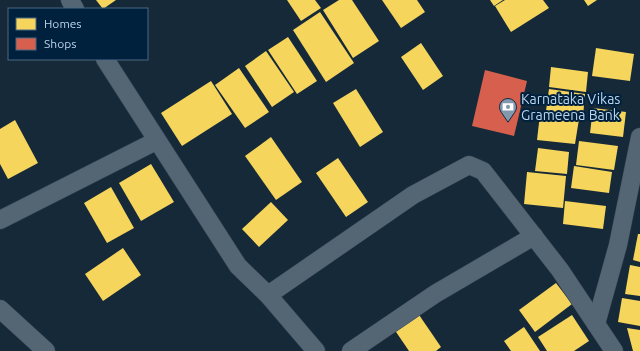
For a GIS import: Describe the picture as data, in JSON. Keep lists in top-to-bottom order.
{
  "places": {
    "bank": ["Karnataka Vikas Grameena Bank"]
  },
  "legend": ["Homes", "Shops"]
}
